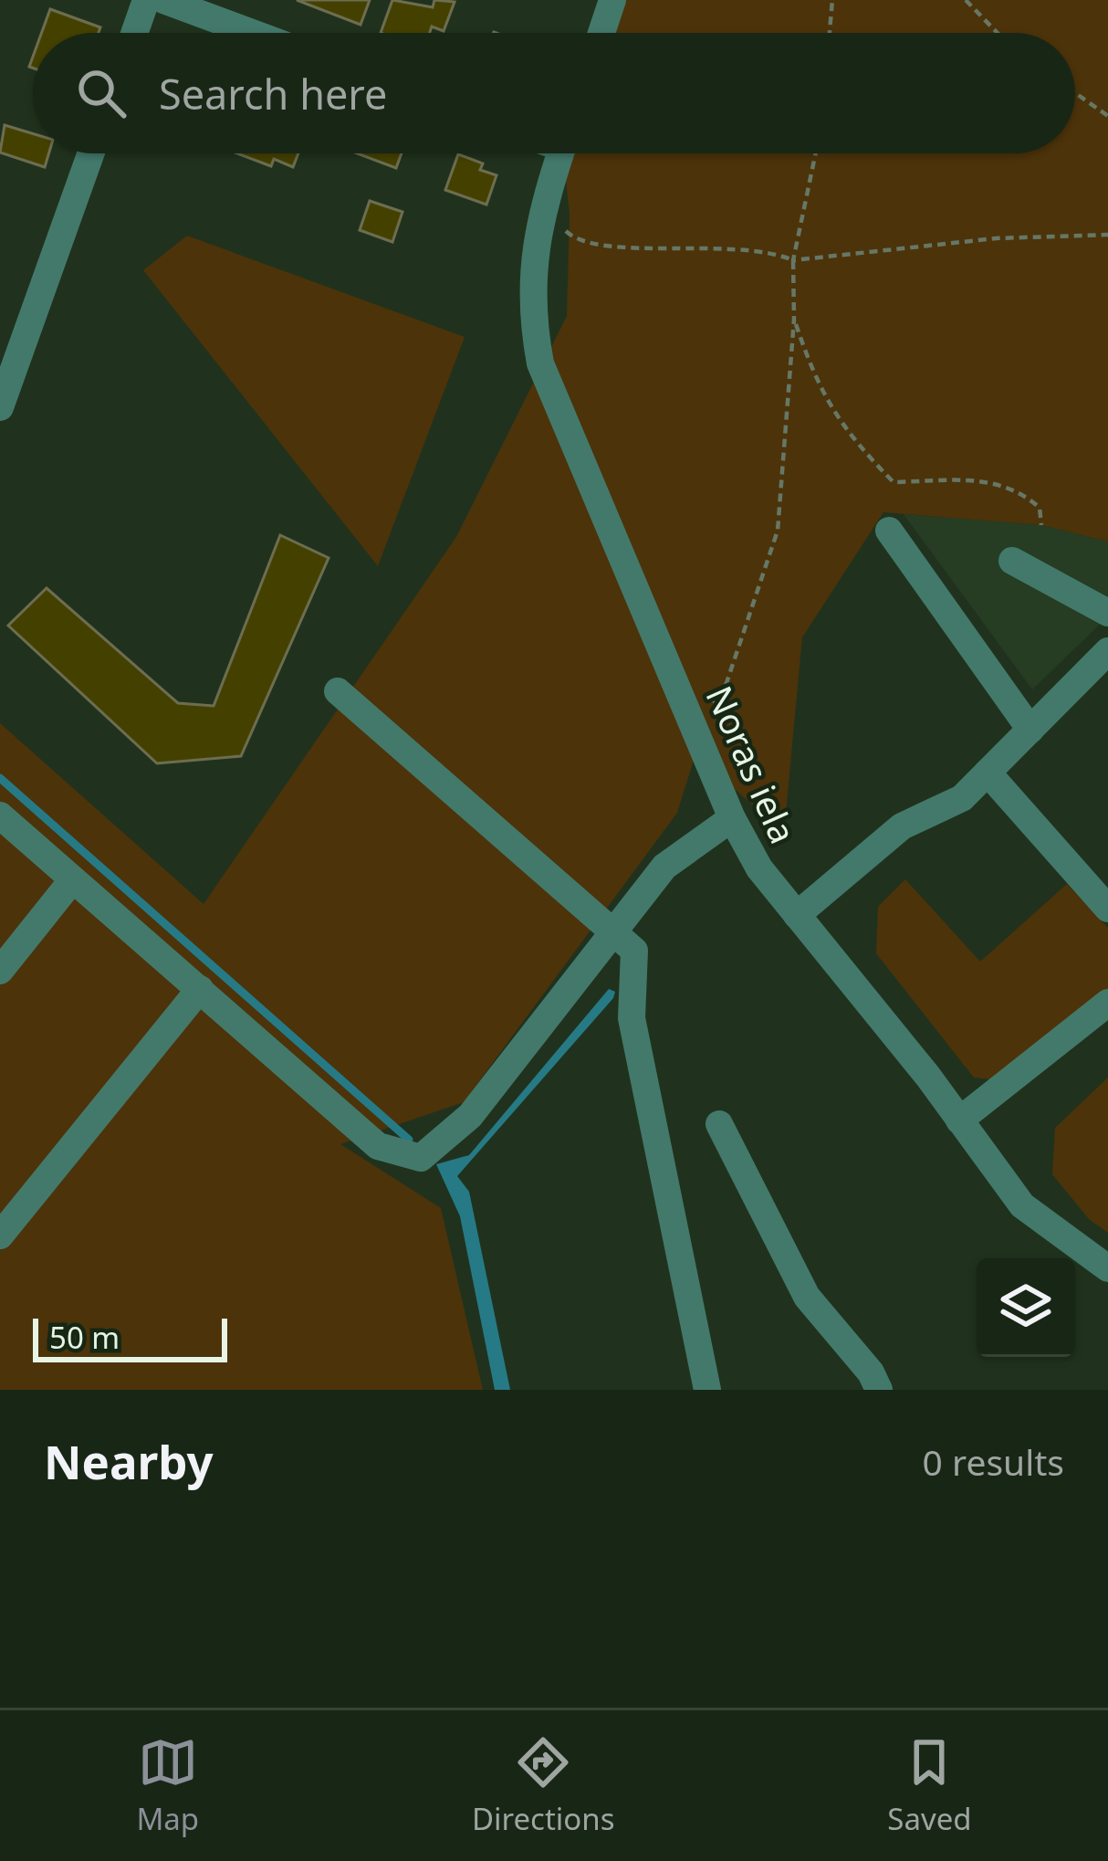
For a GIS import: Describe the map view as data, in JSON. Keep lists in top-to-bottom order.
{
  "streets": {
    "street": ["Noras iela"]
  },
  "scale_bar": "50 m",
  "page": {
    "search": "Search here",
    "scale": "50 m",
    "heading": ["Nearby", "0 results"],
    "nav": ["Map", "Directions", "Saved"]
  }
}
